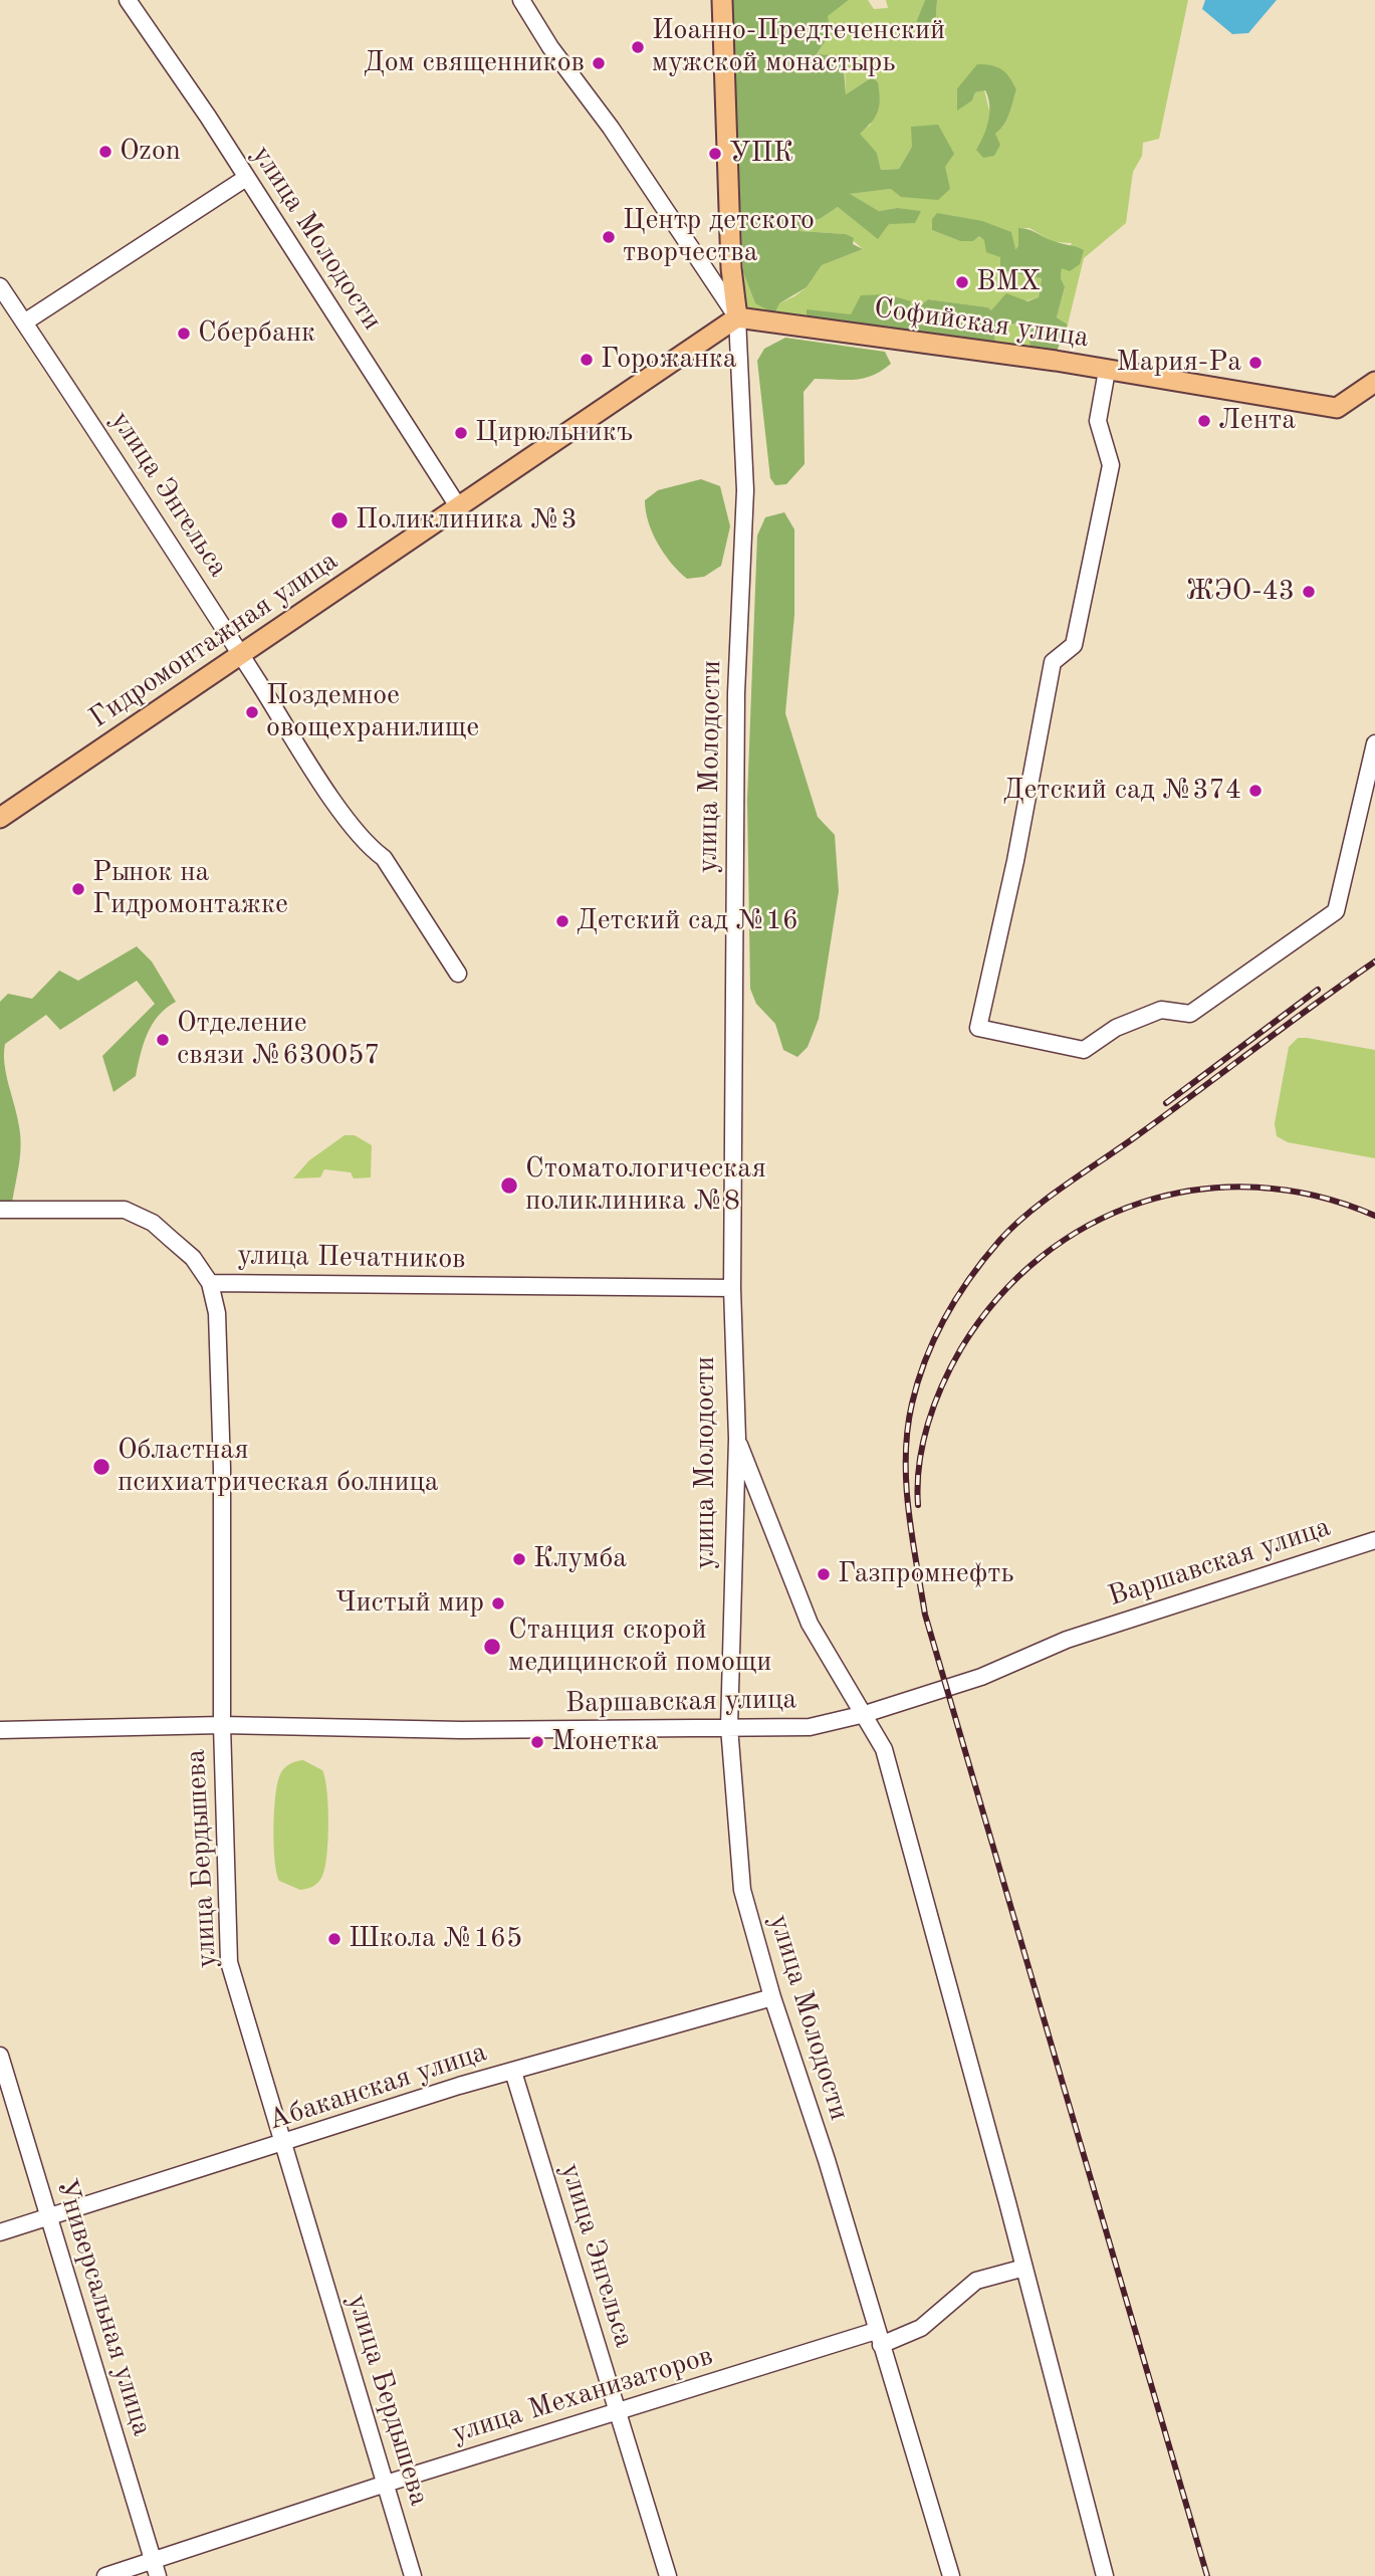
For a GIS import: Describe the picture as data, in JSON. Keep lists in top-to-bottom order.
{
  "streets": {
    "main road": ["Софийская улица", "Гидромонтажная улица"],
    "street": [
      "улица Молодости",
      "улица Энгельса",
      "улица Печатников",
      "Варшавская улица",
      "улица Бердышева",
      "Абаканская улица",
      "Универсальная улица",
      "улица Механизаторов"
    ]
  },
  "crossings": [
    ["улица Молодости", "Софийская улица"],
    ["улица Молодости", "Гидромонтажная улица"],
    ["улица Молодости", "улица Печатников"],
    ["улица Молодости", "Варшавская улица"],
    ["улица Молодости", "Абаканская улица"],
    ["улица Молодости", "улица Механизаторов"],
    ["Софийская улица", "Гидромонтажная улица"],
    ["улица Энгельса", "Гидромонтажная улица"],
    ["улица Энгельса", "Абаканская улица"],
    ["улица Энгельса", "улица Механизаторов"],
    ["улица Печатников", "улица Бердышева"],
    ["Варшавская улица", "улица Бердышева"],
    ["улица Бердышева", "Абаканская улица"],
    ["улица Бердышева", "улица Механизаторов"],
    ["Абаканская улица", "Универсальная улица"],
    ["Универсальная улица", "улица Механизаторов"]
  ],
  "places": [
    "Иоанно-Предтеченский мужской монастырь",
    "Дом священников",
    "Ozon",
    "УПК",
    "Центр детского творчества",
    "BMX",
    "Сбербанк",
    "Горожанка",
    "Мария-Ра",
    "Лента",
    "Цирюльникъ",
    "Поликлиника №3",
    "ЖЭО-43",
    "Поздемное овощехранилище",
    "Детский сад №374",
    "Рынок на Гидромонтажке",
    "Детский сад №16",
    "Отделение связи №630057",
    "Стоматологическая поликлиника №8",
    "Областная психиатрическая болница",
    "Клумба",
    "Газпромнефть",
    "Чистый мир",
    "Станция скорой медицинской помощи",
    "Монетка",
    "Школа №165"
  ]
}
